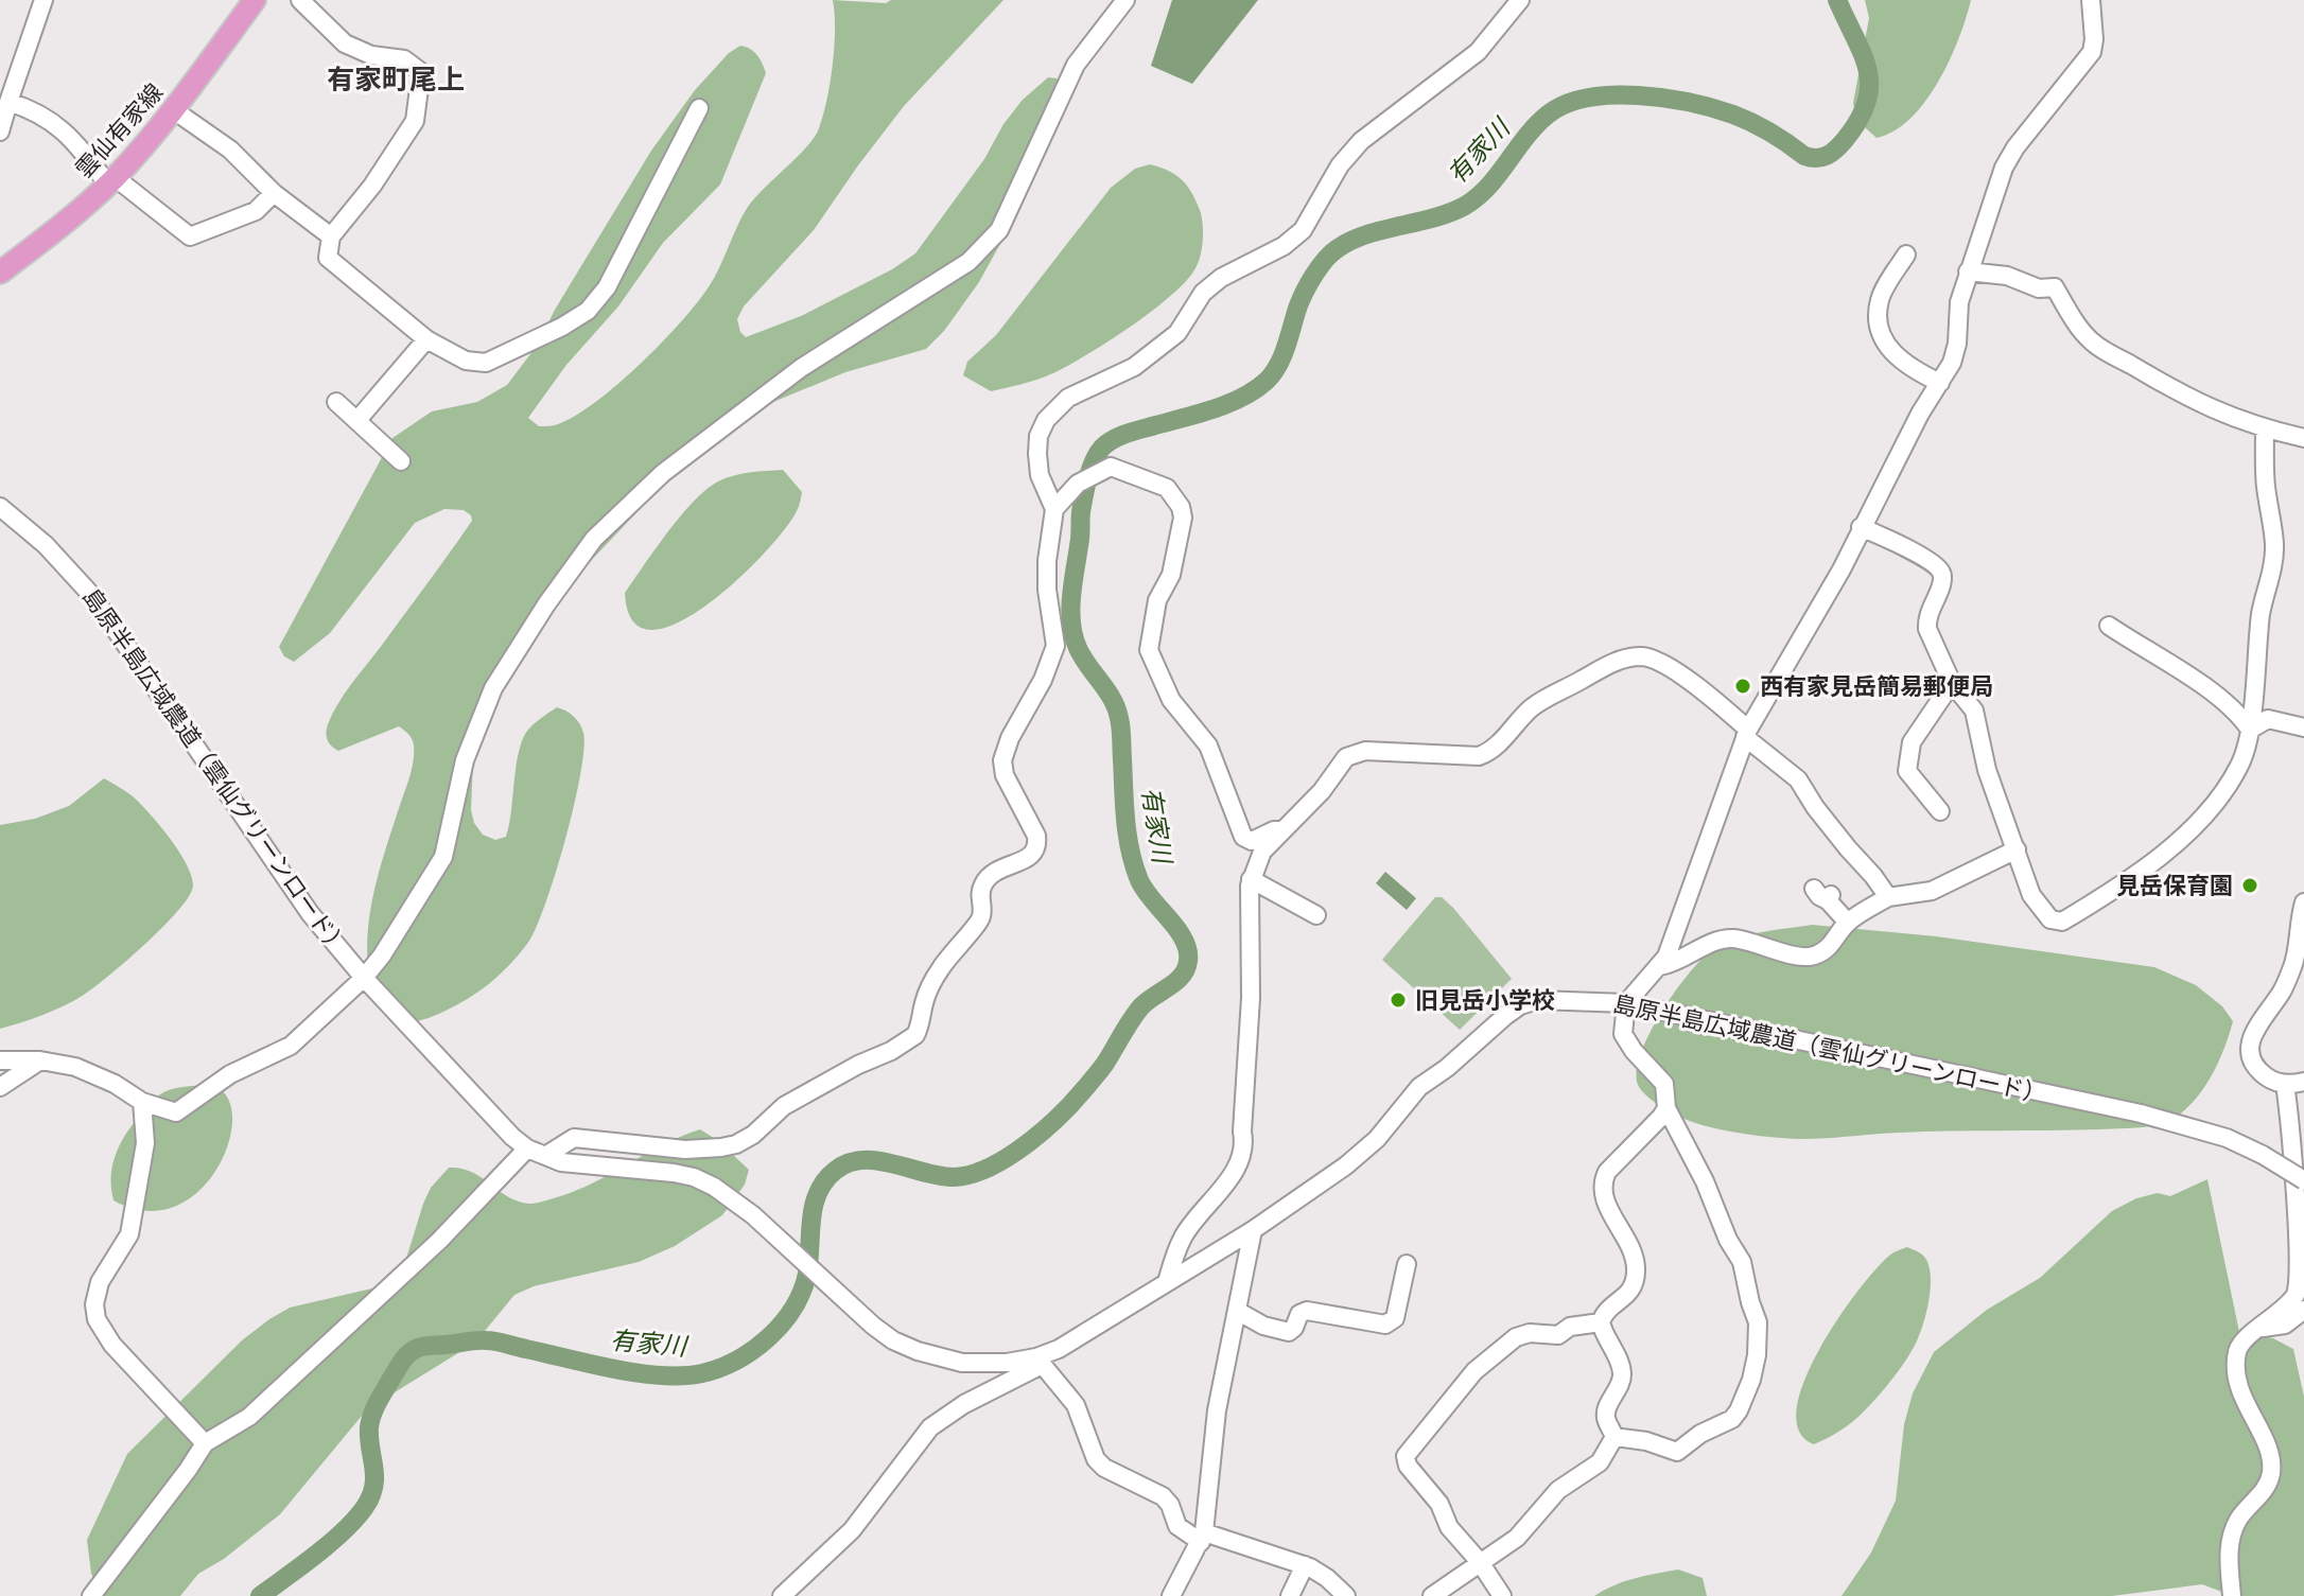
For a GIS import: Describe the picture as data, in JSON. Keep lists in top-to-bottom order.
{
  "streets": {
    "main road": ["雲仙有家線"],
    "street": ["島原半島広域農道（雲仙グリーンロード）"]
  },
  "districts": ["有家町尾上"],
  "water": ["有家川"],
  "places": ["西有家見岳簡易郵便局", "見岳保育園", "旧見岳小学校"]
}
